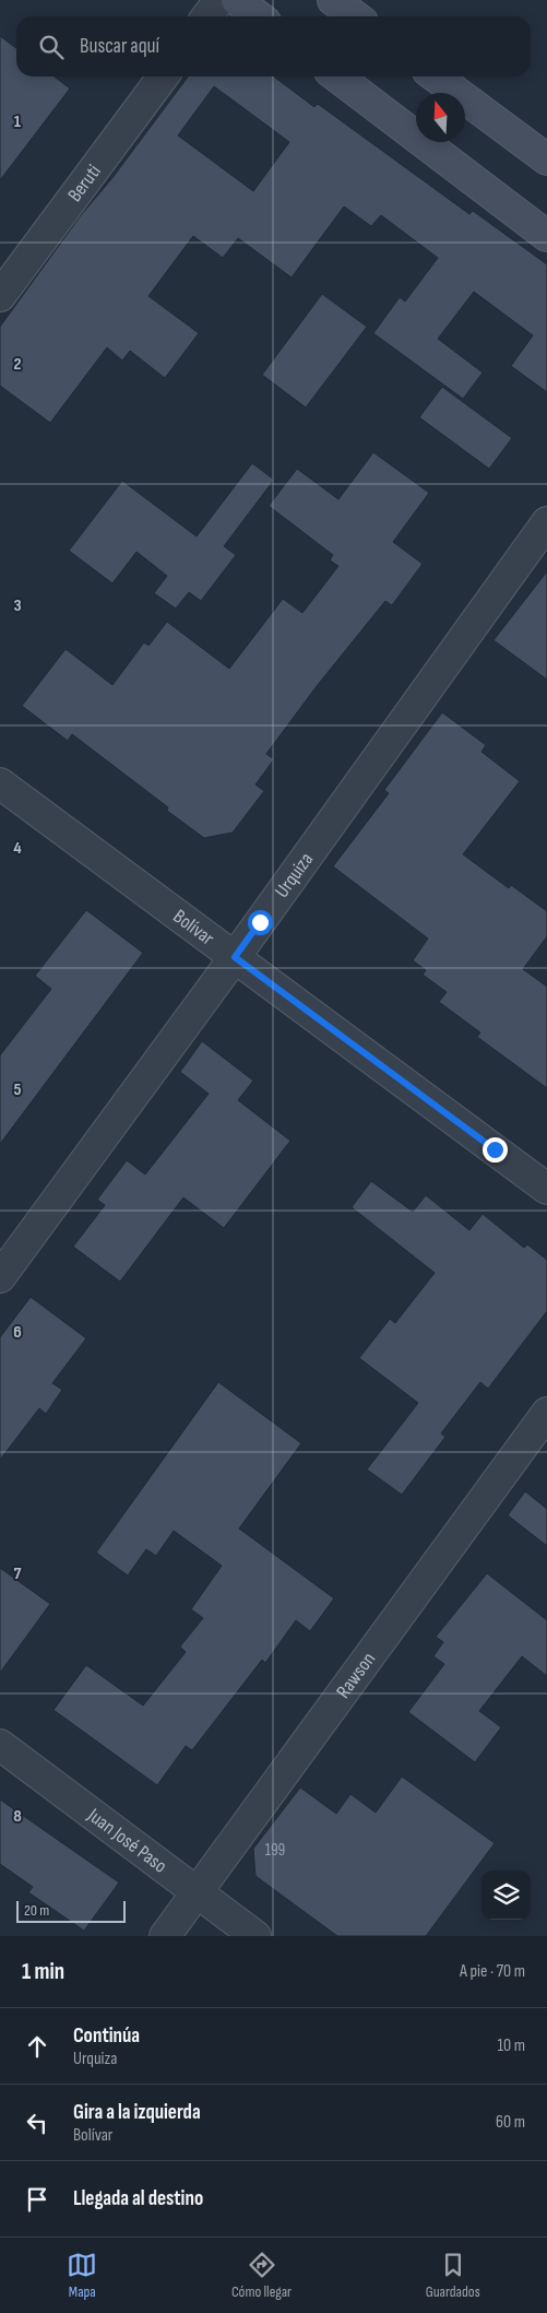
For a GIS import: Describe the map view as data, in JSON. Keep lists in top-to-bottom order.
{
  "streets": {
    "street": [
      "Beruti",
      "Urquiza",
      "Bolívar",
      "Rawson",
      "Juan José Paso"
    ]
  },
  "crossings": [
    ["Urquiza", "Bolívar"],
    ["Rawson", "Juan José Paso"]
  ],
  "house_numbers": ["199"],
  "scale_bar": "20 m",
  "north": "top",
  "page": {
    "search": "Buscar aquí",
    "scale": "20 m",
    "heading": ["1 min", "A pie · 70 m"],
    "list": [
      ["Continúa", "Urquiza", "10 m"],
      ["Gira a la izquierda", "Bolívar", "60 m"],
      "Llegada al destino"
    ],
    "nav": ["Mapa", "Cómo llegar", "Guardados"]
  },
  "grid": {
    "rows": [
      "1",
      "2",
      "3",
      "4",
      "5",
      "6",
      "7",
      "8"
    ]
  }
}
